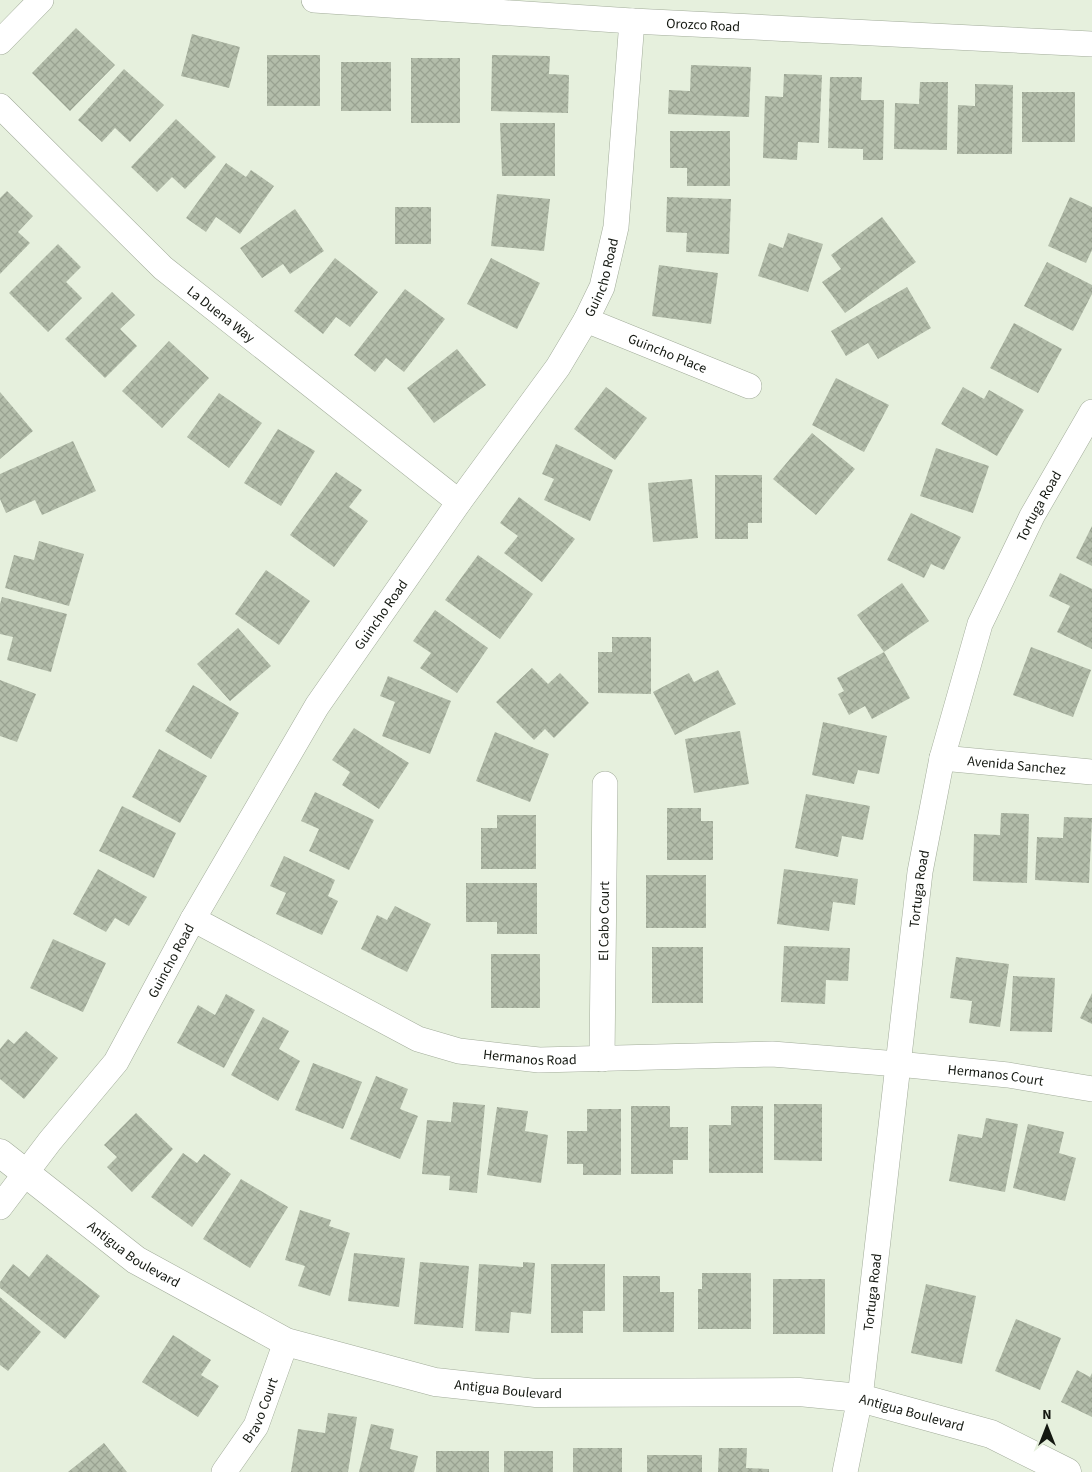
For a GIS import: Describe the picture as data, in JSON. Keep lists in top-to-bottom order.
{
  "streets": {
    "street": [
      "Orozco Road",
      "Guincho Road",
      "La Duena Way",
      "Guincho Place",
      "Tortuga Road",
      "Avenida Sanchez",
      "El Cabo Court",
      "Hermanos Road",
      "Hermanos Court",
      "Antigua Boulevard",
      "Bravo Court"
    ]
  },
  "crossings": [
    ["Orozco Road", "Guincho Road"],
    ["Guincho Road", "La Duena Way"],
    ["Guincho Road", "Guincho Place"],
    ["Guincho Road", "Hermanos Road"],
    ["Guincho Road", "Antigua Boulevard"],
    ["Tortuga Road", "Avenida Sanchez"],
    ["Tortuga Road", "Hermanos Road"],
    ["Tortuga Road", "Hermanos Court"],
    ["Tortuga Road", "Antigua Boulevard"],
    ["El Cabo Court", "Hermanos Road"],
    ["Hermanos Road", "Hermanos Court"],
    ["Antigua Boulevard", "Bravo Court"]
  ],
  "north": "top"
}
